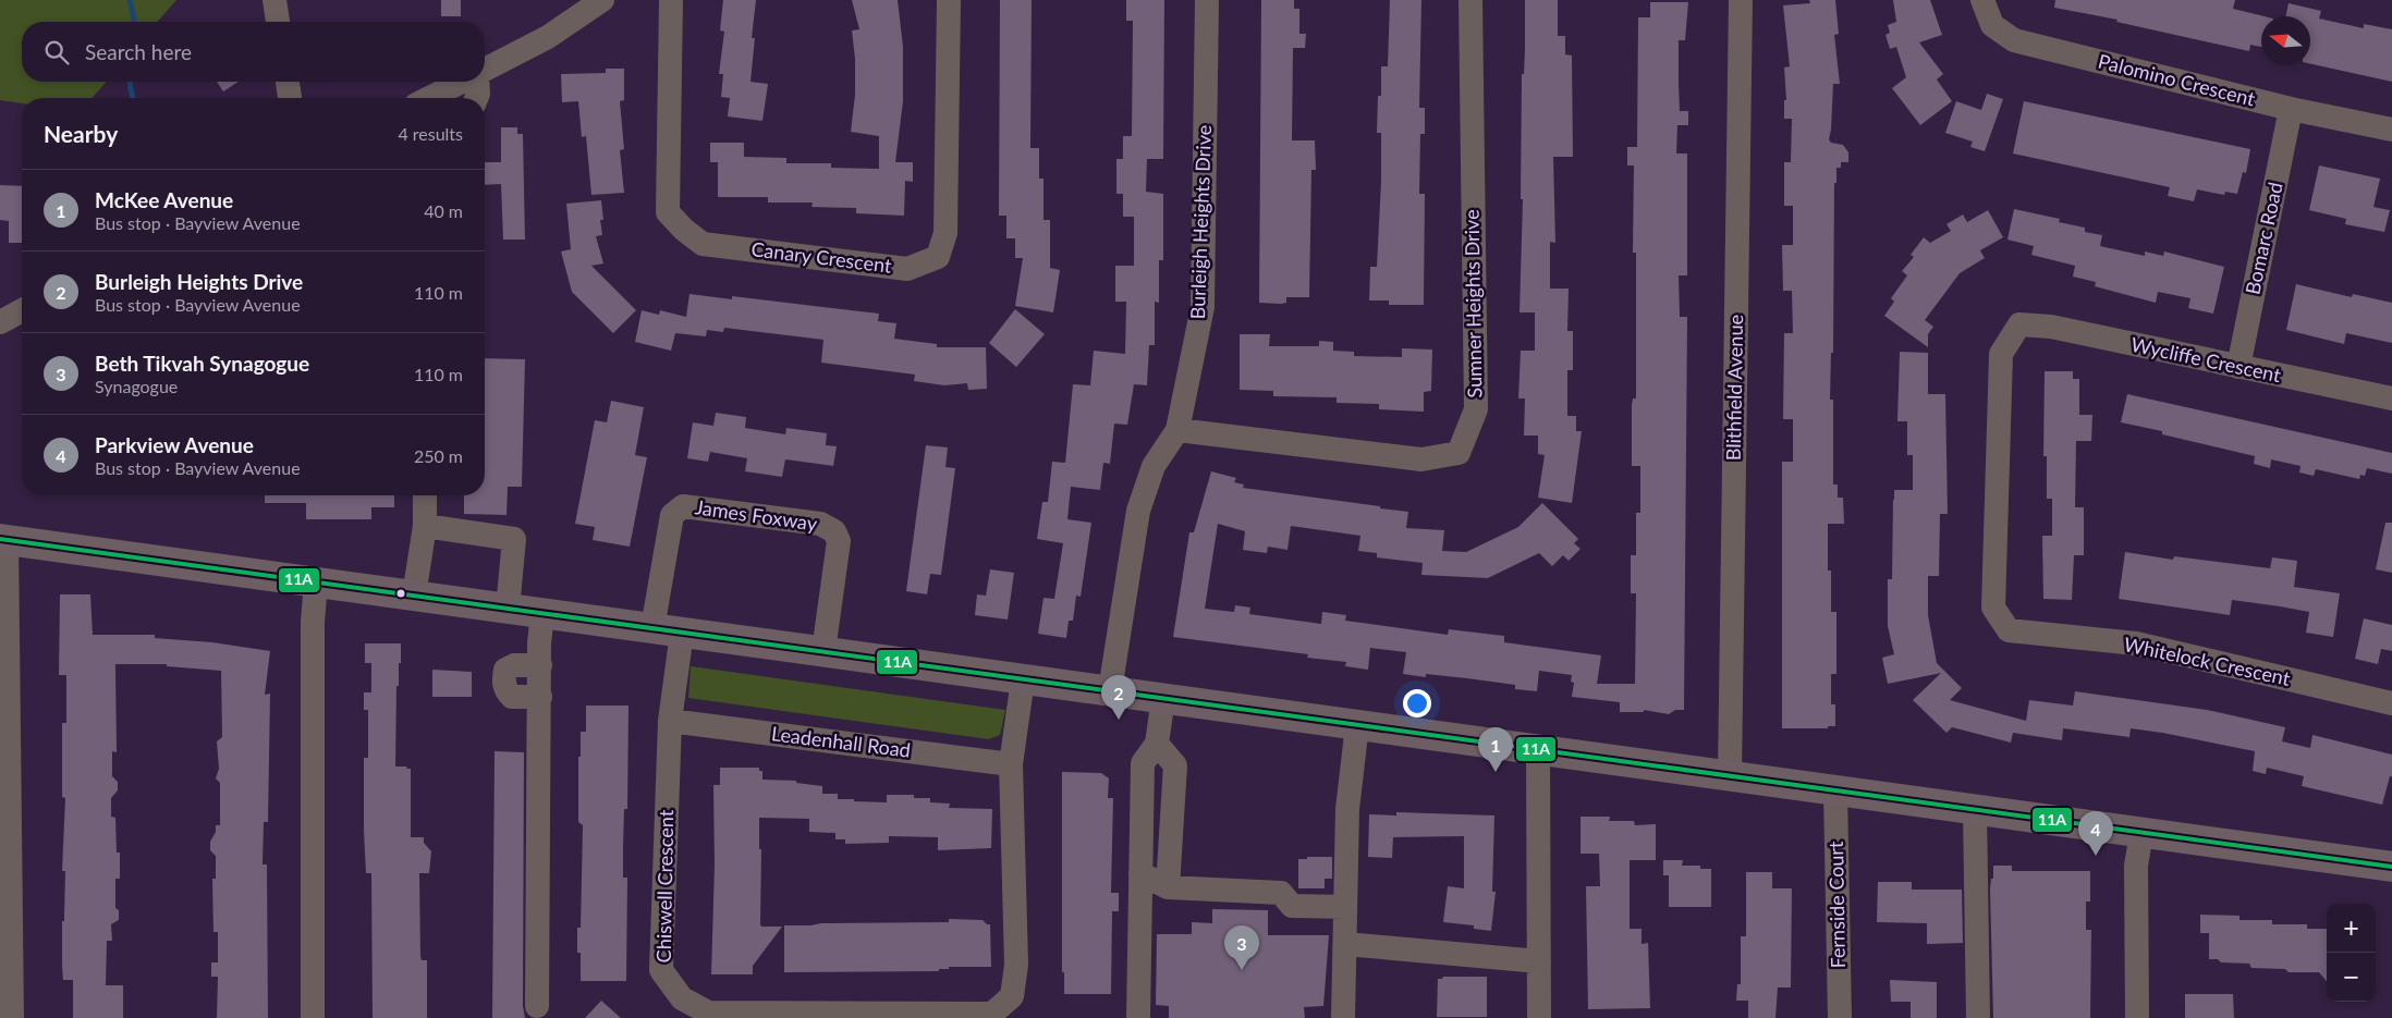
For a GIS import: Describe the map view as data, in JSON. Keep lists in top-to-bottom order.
{
  "streets": {
    "street": [
      "Palomino Crescent",
      "Burleigh Heights Drive",
      "Bomarc Road",
      "Canary Crescent",
      "Sumner Heights Drive",
      "Wycliffe Crescent",
      "Blithfield Avenue",
      "James Foxway",
      "Whitelock Crescent",
      "Leadenhall Road",
      "Chiswell Crescent",
      "Fernside Court"
    ]
  },
  "crossings": [
    ["Palomino Crescent", "Bomarc Road"],
    ["Burleigh Heights Drive", "Sumner Heights Drive"],
    ["Bomarc Road", "Wycliffe Crescent"],
    ["Wycliffe Crescent", "Whitelock Crescent"],
    ["Leadenhall Road", "Chiswell Crescent"]
  ],
  "lines": ["transit line 11A"],
  "north": "left",
  "page": {
    "search": "Search here",
    "heading": ["Nearby", "4 results"],
    "list": [
      {
        "mark": "1",
        "name": "McKee Avenue",
        "note": "Bus stop · Bayview Avenue",
        "value": "40 m"
      },
      {
        "mark": "2",
        "name": "Burleigh Heights Drive",
        "note": "Bus stop · Bayview Avenue",
        "value": "110 m"
      },
      {
        "mark": "3",
        "name": "Beth Tikvah Synagogue",
        "note": "Synagogue",
        "value": "110 m"
      },
      {
        "mark": "4",
        "name": "Parkview Avenue",
        "note": "Bus stop · Bayview Avenue",
        "value": "250 m"
      }
    ],
    "pins": [
      "2",
      "1",
      "4",
      "3"
    ],
    "map_buttons": ["+", "−"]
  }
}
